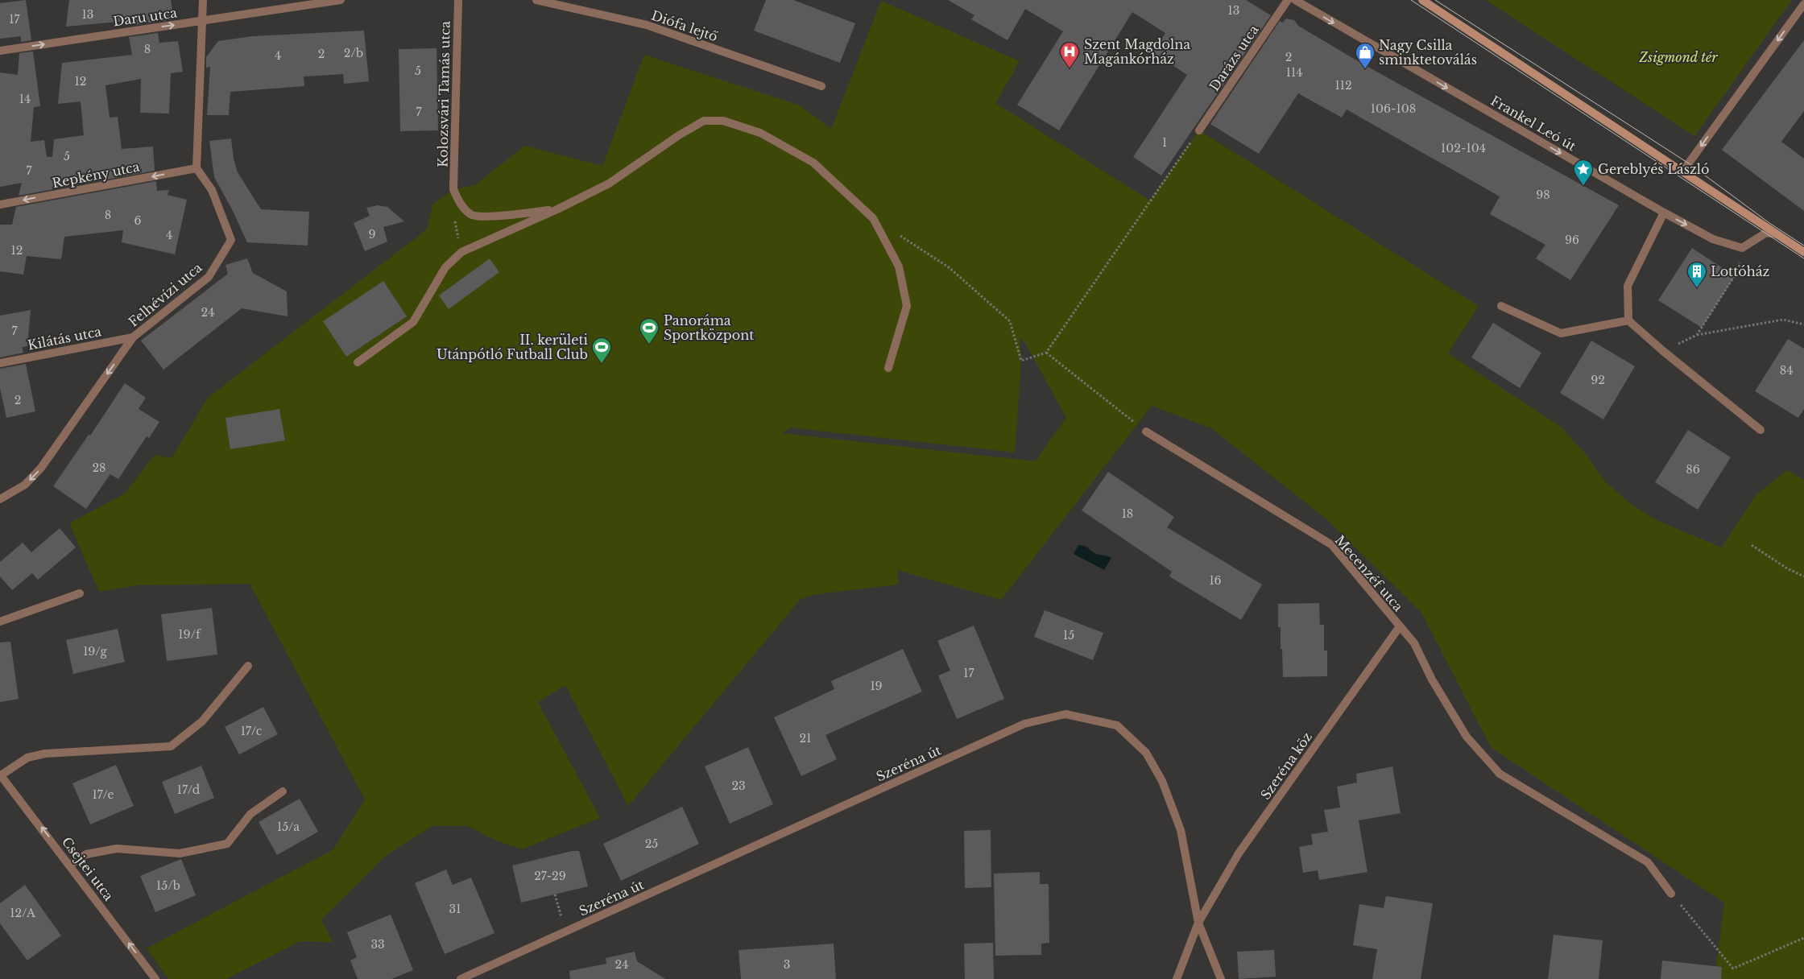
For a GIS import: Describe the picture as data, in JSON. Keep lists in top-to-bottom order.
{
  "streets": {
    "street": [
      "Daru utca",
      "Diófa lejtő",
      "Darázs utca",
      "Kolozsvári Tamás utca",
      "Frankel Leó út",
      "Repkény utca",
      "Felhévízi utca",
      "Kilátás utca",
      "Mecenzéf utca",
      "Szeréna út",
      "Szeréna köz",
      "Csejtei utca"
    ]
  },
  "crossings": [
    ["Repkény utca", "Felhévízi utca"],
    ["Felhévízi utca", "Kilátás utca"],
    ["Mecenzéf utca", "Szeréna köz"],
    ["Szeréna út", "Szeréna köz"]
  ],
  "one_way": [
    "Daru utca",
    "Repkény utca",
    "Felhévízi utca",
    "Csejtei utca"
  ],
  "parks": ["Zsigmond tér"],
  "places": {
    "hospital": ["Szent Magdolna Magánkórház"],
    "shop": ["Nagy Csilla sminktetoválás"],
    "place": ["Gereblyés László"],
    "building": ["Lottóház"],
    "sports": ["Panoráma Sportközpont", "II. kerületi Utánpótló Futball Club"]
  },
  "house_numbers": [
    "13",
    "13",
    "17",
    "8",
    "2/b",
    "2",
    "4",
    "2",
    "5",
    "114",
    "12",
    "112",
    "14",
    "106-108",
    "7",
    "1",
    "102-104",
    "5",
    "7",
    "98",
    "8",
    "6",
    "9",
    "4",
    "96",
    "12",
    "24",
    "7",
    "84",
    "92",
    "2",
    "28",
    "86",
    "18",
    "16",
    "19/f",
    "15",
    "19/g",
    "17",
    "19",
    "17/c",
    "21",
    "23",
    "17/d",
    "17/e",
    "15/a",
    "25",
    "27-29",
    "15/b",
    "31",
    "12/A",
    "33",
    "24",
    "3"
  ]
}
